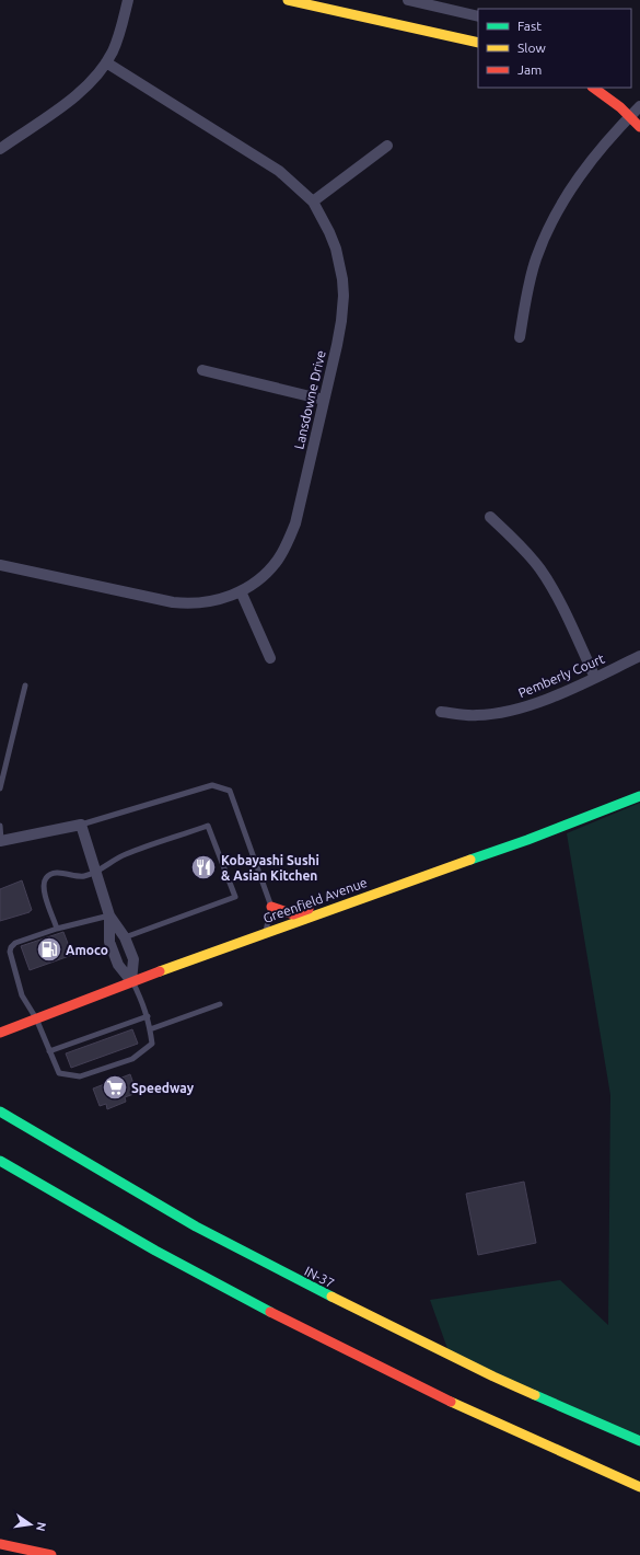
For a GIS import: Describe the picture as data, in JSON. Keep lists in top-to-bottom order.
{
  "streets": {
    "main road": ["Greenfield Avenue", "IN-37"],
    "street": ["Lansdowne Drive", "Pemberly Court"]
  },
  "places": {
    "restaurant": ["Kobayashi Sushi & Asian Kitchen"],
    "fuel station": ["Amoco"],
    "supermarket": ["Speedway"]
  },
  "legend": ["Fast", "Slow", "Jam"],
  "north": "right"
}
